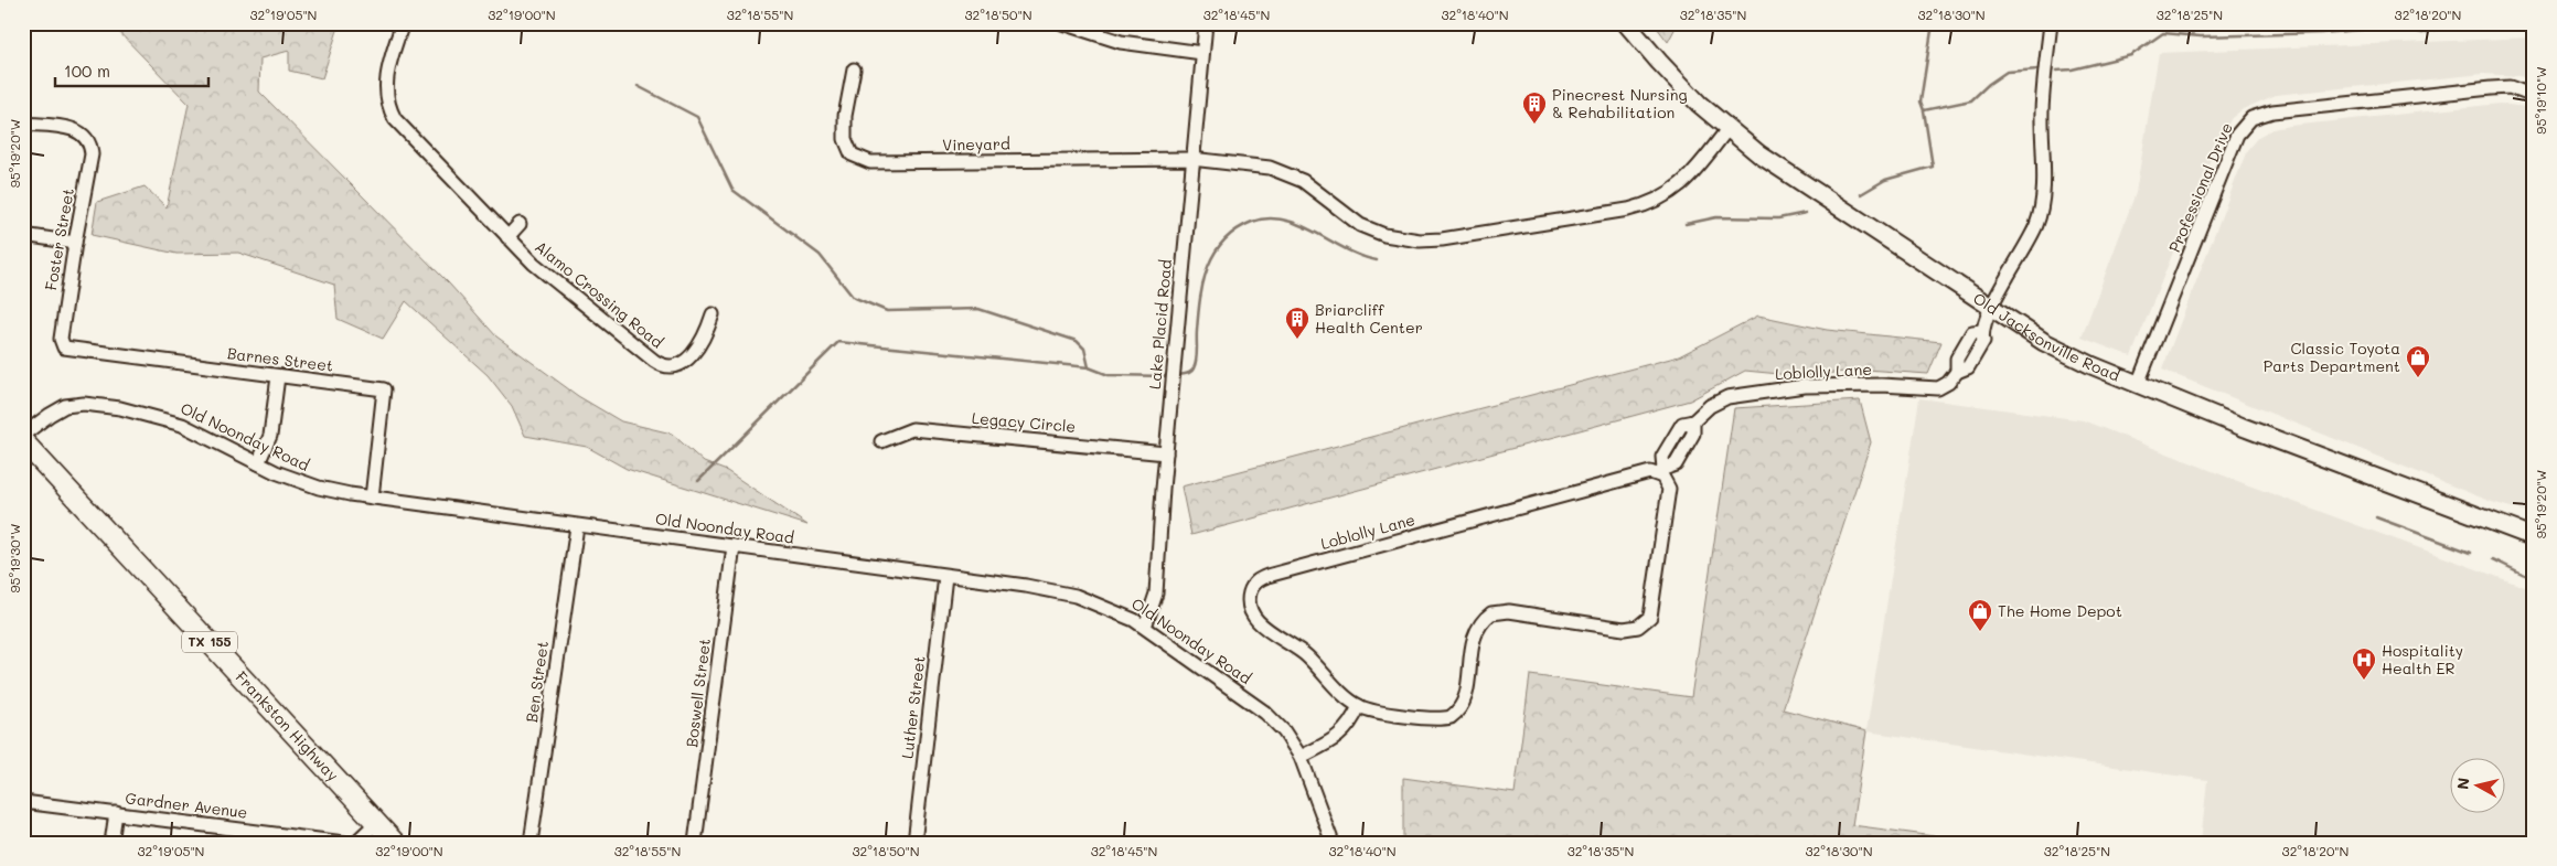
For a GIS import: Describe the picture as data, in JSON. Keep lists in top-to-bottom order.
{
  "streets": {
    "main road": ["Old Jacksonville Road", "TX 155", "Frankston Highway"],
    "street": [
      "Vineyard",
      "Professional Drive",
      "Foster Street",
      "Alamo Crossing Road",
      "Lake Placid Road",
      "Barnes Street",
      "Loblolly Lane",
      "Legacy Circle",
      "Old Noonday Road",
      "Ben Street",
      "Boswell Street",
      "Luther Street",
      "Gardner Avenue"
    ]
  },
  "crossings": [
    ["Vineyard", "Lake Placid Road"],
    ["Professional Drive", "Old Jacksonville Road"],
    ["Foster Street", "Barnes Street"],
    ["Lake Placid Road", "Legacy Circle"],
    ["Lake Placid Road", "Old Noonday Road"],
    ["Old Jacksonville Road", "Loblolly Lane"],
    ["Barnes Street", "Old Noonday Road"],
    ["Old Noonday Road", "Ben Street"],
    ["Old Noonday Road", "Boswell Street"],
    ["Old Noonday Road", "Luther Street"]
  ],
  "places": {
    "building": ["Pinecrest Nursing & Rehabilitation", "Briarcliff Health Center"],
    "shop": ["Classic Toyota Parts Department", "The Home Depot"],
    "hospital": ["Hospitality Health ER"]
  },
  "scale_bar": "100 m",
  "north": "left",
  "coordinates": [
    "32°19'05\"N",
    "32°19'00\"N",
    "32°18'55\"N",
    "32°18'50\"N",
    "32°18'45\"N",
    "32°18'40\"N",
    "32°18'35\"N",
    "32°18'30\"N",
    "32°18'25\"N",
    "32°18'20\"N",
    "95°19'10\"W",
    "95°19'20\"W",
    "95°19'30\"W"
  ]
}
